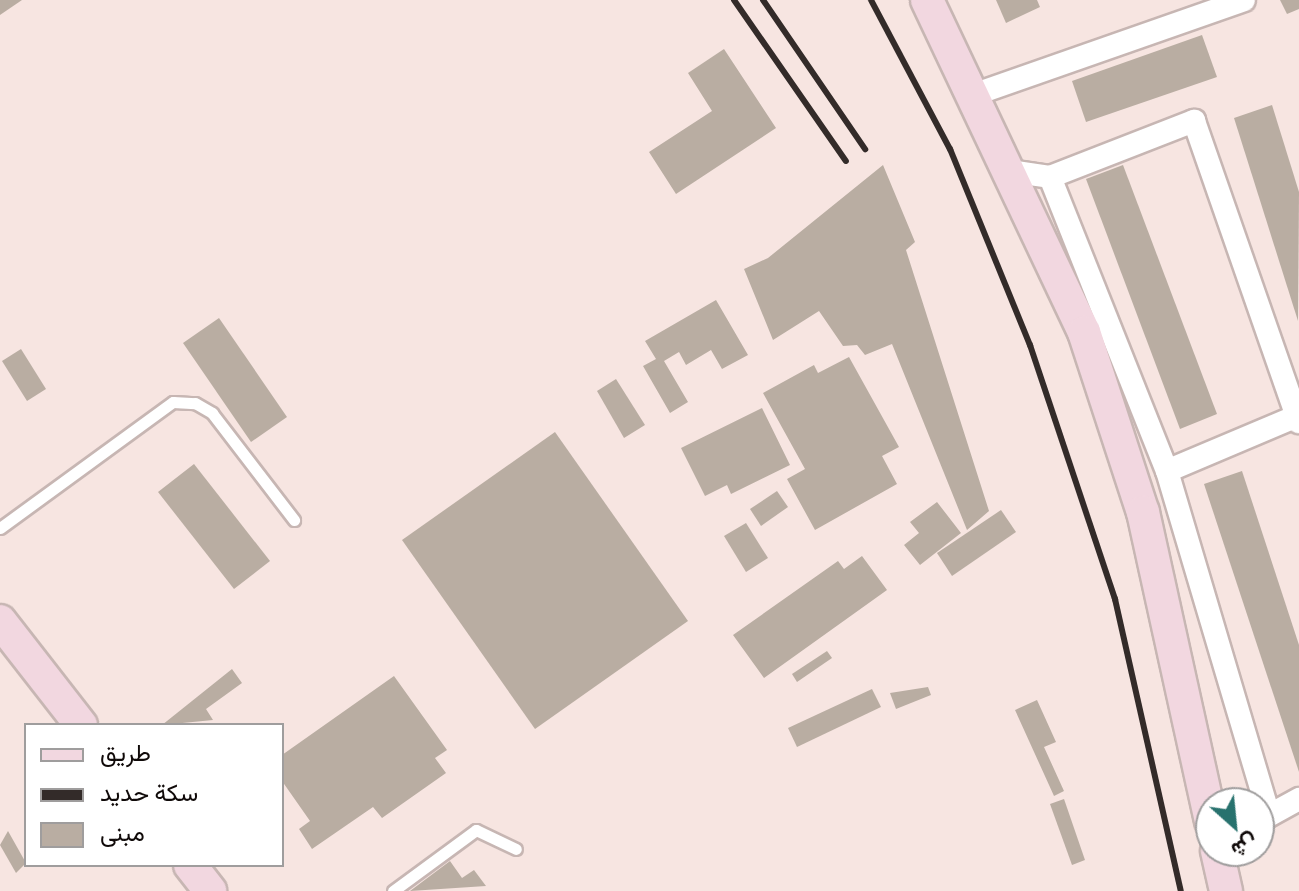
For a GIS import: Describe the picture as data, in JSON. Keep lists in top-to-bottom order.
{
  "legend": ["طريق", "سكة حديد", "مبنى"],
  "north": "bottom right"
}
